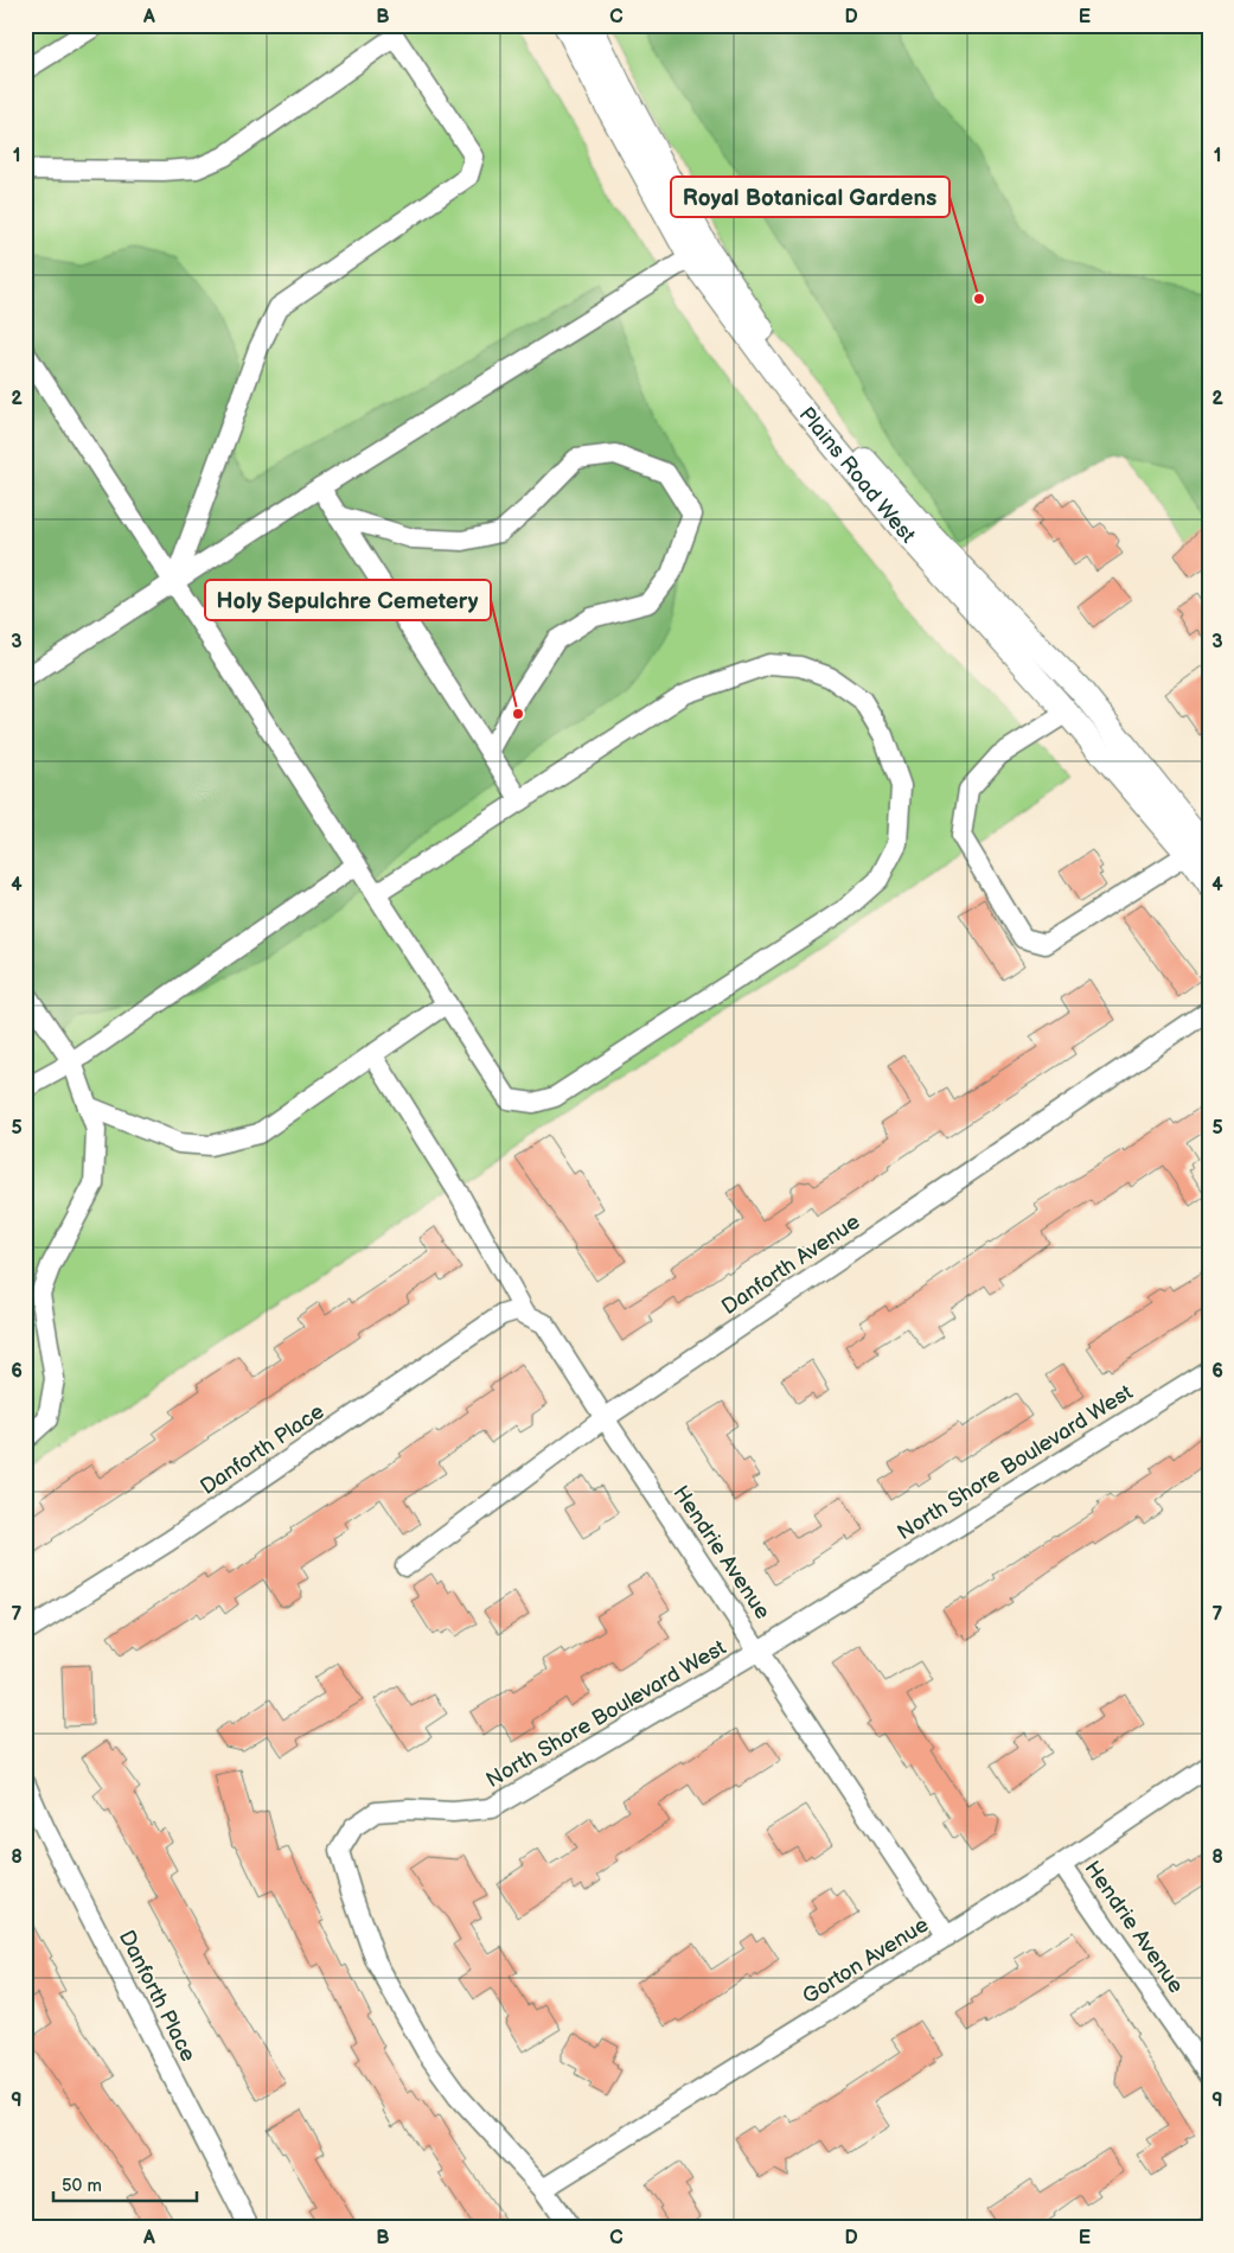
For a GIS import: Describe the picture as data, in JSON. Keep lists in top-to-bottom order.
{
  "streets": {
    "main road": ["Plains Road West"],
    "street": [
      "Danforth Avenue",
      "Danforth Place",
      "North Shore Boulevard West",
      "Hendrie Avenue",
      "Gorton Avenue"
    ]
  },
  "crossings": [
    ["Danforth Avenue", "Hendrie Avenue"],
    ["Danforth Place", "Hendrie Avenue"],
    ["North Shore Boulevard West", "Hendrie Avenue"],
    ["North Shore Boulevard West", "Gorton Avenue"],
    ["Hendrie Avenue", "Gorton Avenue"]
  ],
  "places": ["Royal Botanical Gardens", "Holy Sepulchre Cemetery"],
  "scale_bar": "50 m",
  "grid": {
    "columns": [
      "A",
      "B",
      "C",
      "D",
      "E"
    ],
    "rows": [
      "1",
      "2",
      "3",
      "4",
      "5",
      "6",
      "7",
      "8",
      "9"
    ]
  }
}
